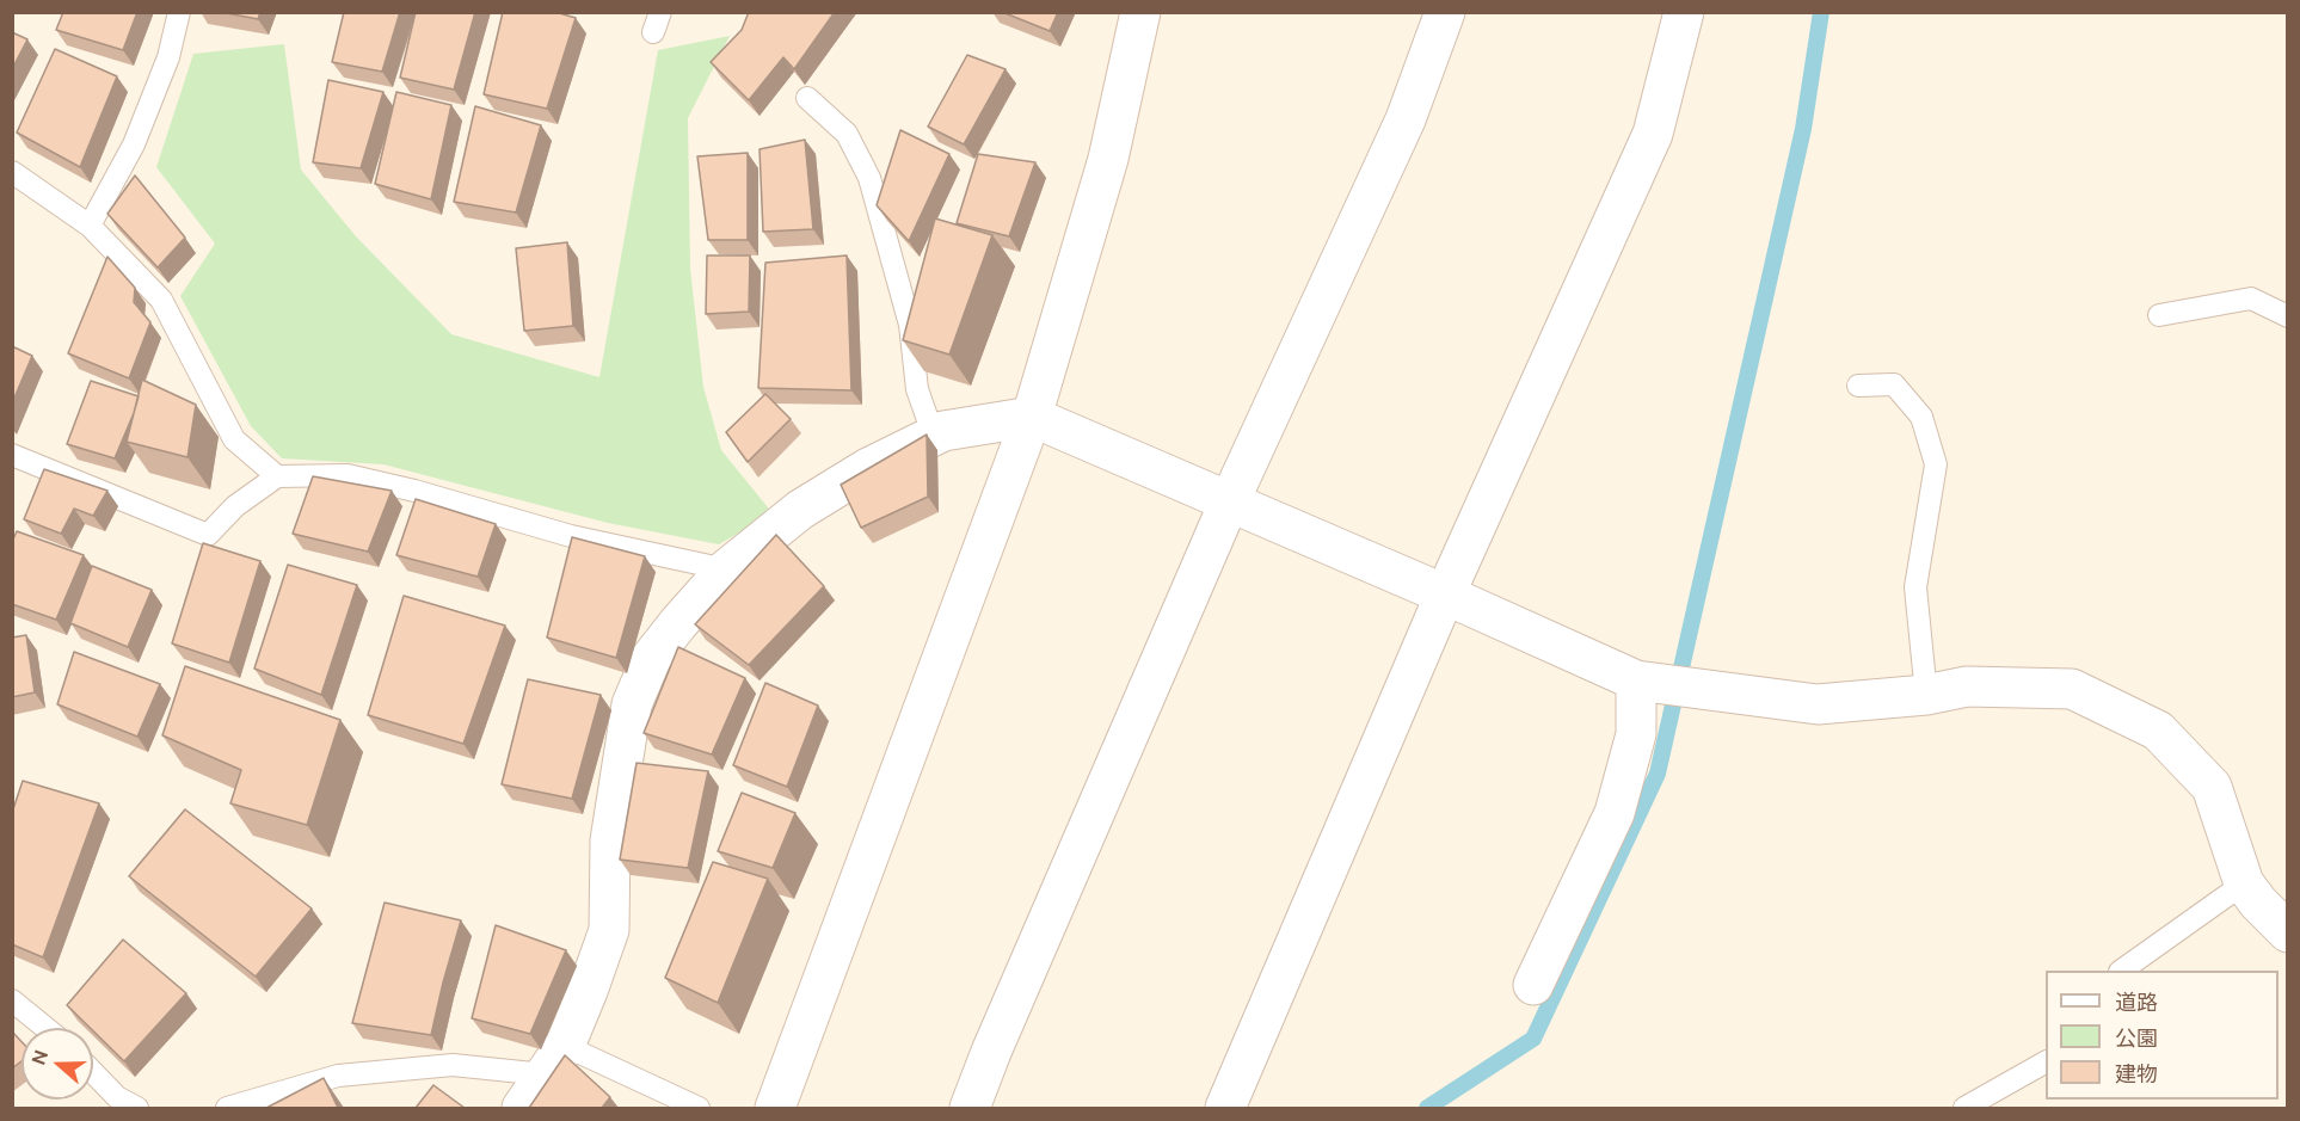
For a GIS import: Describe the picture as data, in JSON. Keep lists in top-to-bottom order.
{
  "legend": ["道路", "公園", "建物"],
  "north": "left"
}
